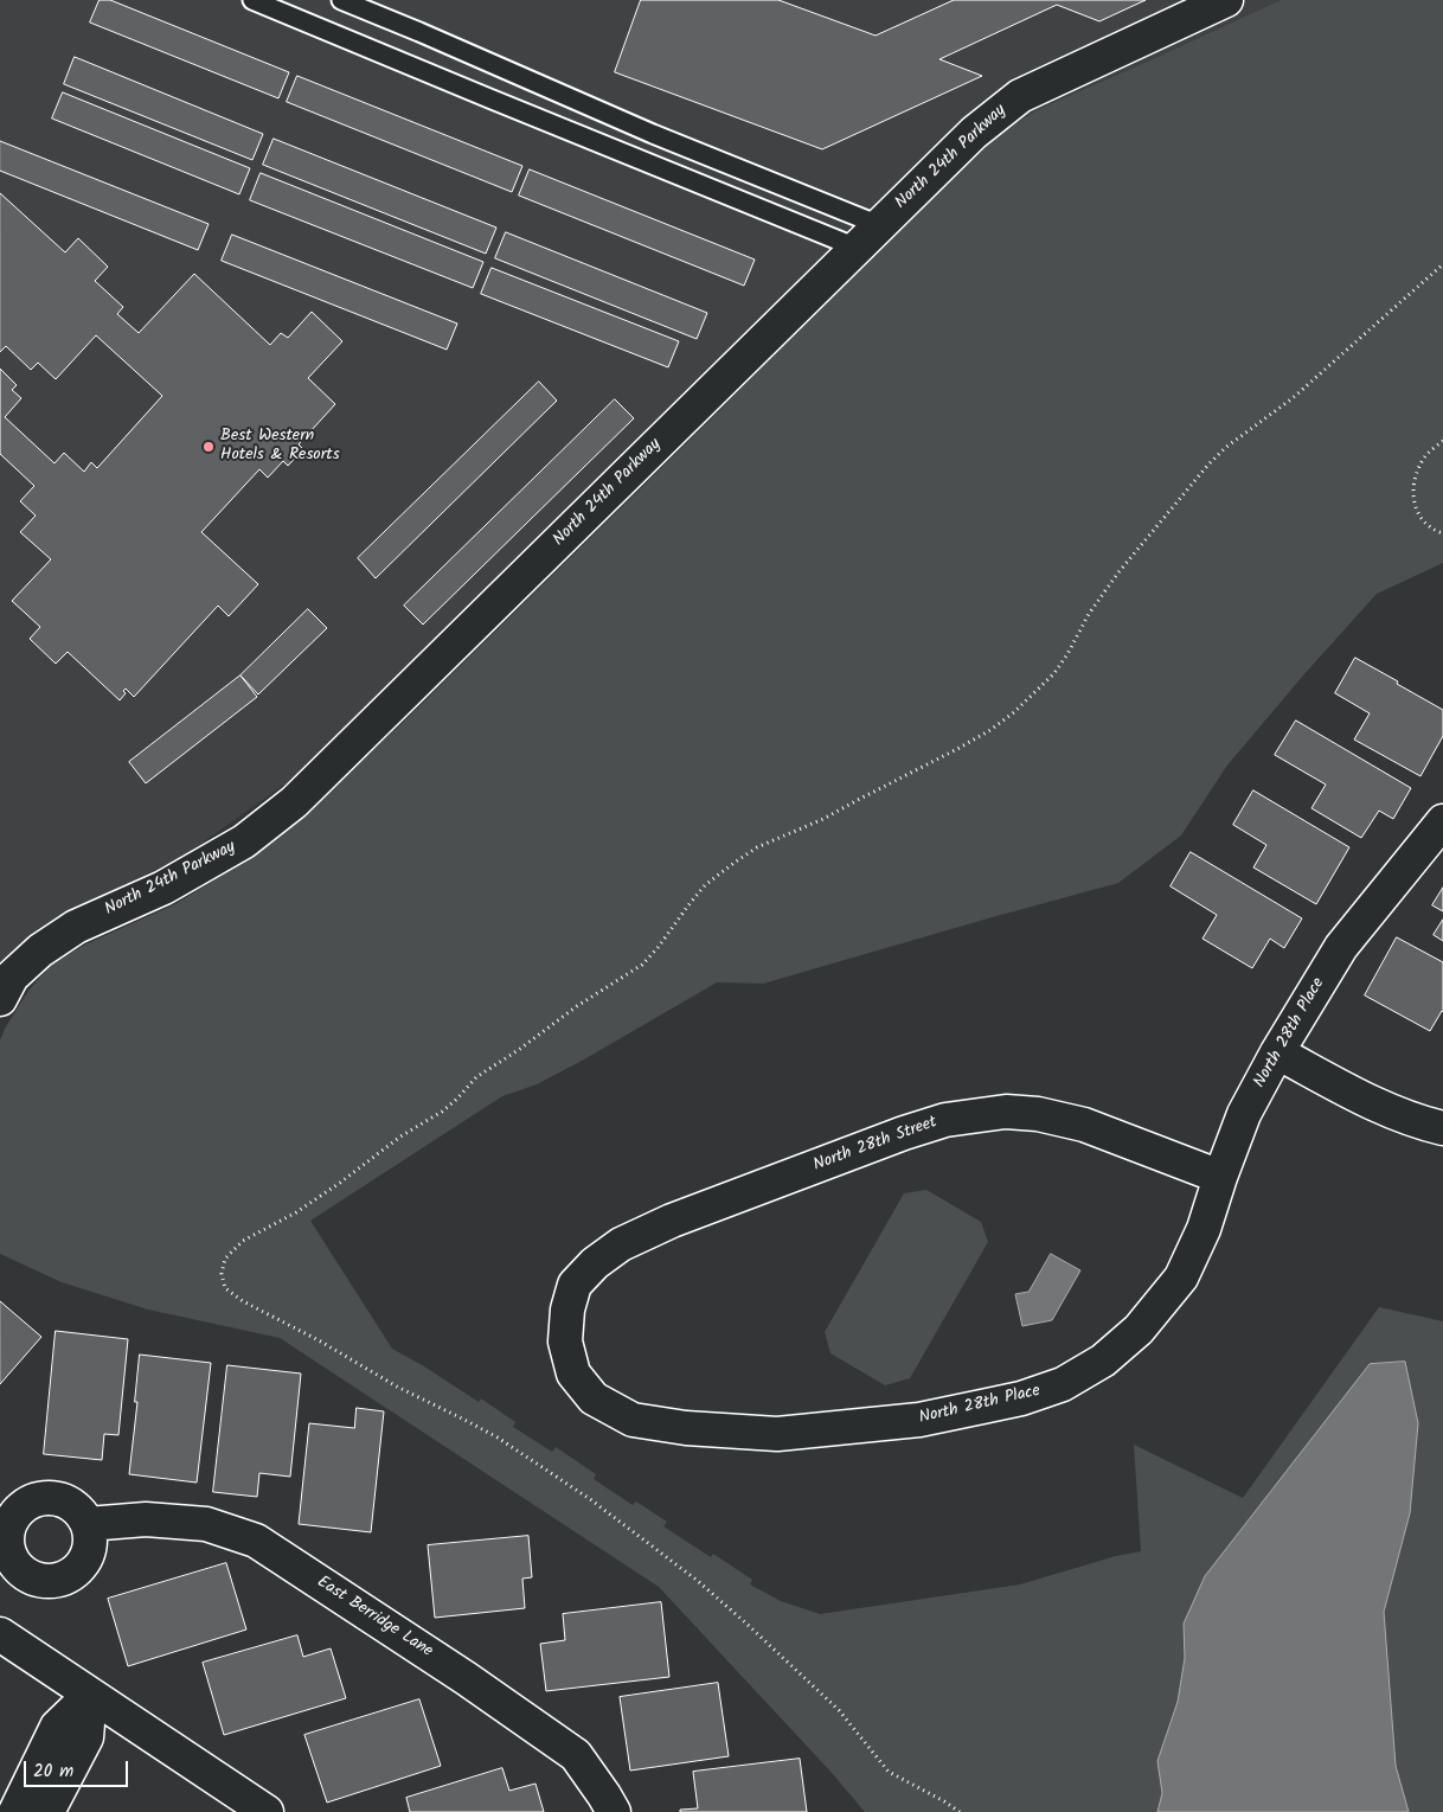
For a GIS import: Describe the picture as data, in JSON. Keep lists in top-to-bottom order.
{
  "streets": {
    "street": [
      "North 24th Parkway",
      "North 28th Place",
      "North 28th Street",
      "East Berridge Lane"
    ]
  },
  "crossings": [
    ["North 28th Place", "North 28th Street"]
  ],
  "places": ["Best Western Hotels & Resorts"],
  "scale_bar": "20 m"
}
